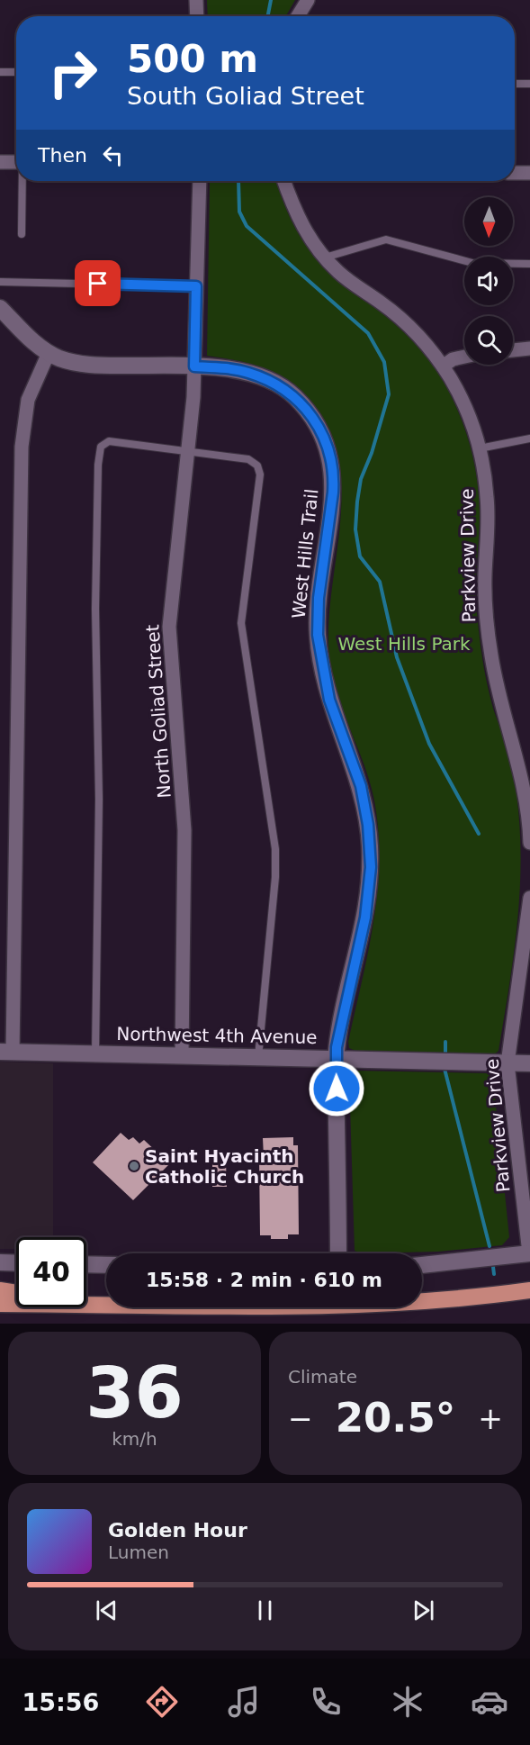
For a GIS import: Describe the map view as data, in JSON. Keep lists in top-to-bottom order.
{
  "streets": {
    "street": [
      "West Hills Trail",
      "Parkview Drive",
      "North Goliad Street",
      "Northwest 4th Avenue"
    ]
  },
  "crossings": [
    ["West Hills Trail", "North Goliad Street"],
    ["West Hills Trail", "Northwest 4th Avenue"],
    ["Parkview Drive", "Northwest 4th Avenue"],
    ["North Goliad Street", "Northwest 4th Avenue"]
  ],
  "parks": ["West Hills Park"],
  "places": ["Saint Hyacinth Catholic Church"],
  "north": "bottom",
  "page": {
    "turn": ["500 m", "South Goliad Street"],
    "then": "Then",
    "limit": "40",
    "trip": "15:58 · 2 min · 610 m",
    "tile": [
      ["36", "km/h"],
      "Climate"
    ],
    "heat": ["−", "20.5°", "+"],
    "song": ["Golden Hour", "Lumen"],
    "tabs": "15:56"
  }
}
